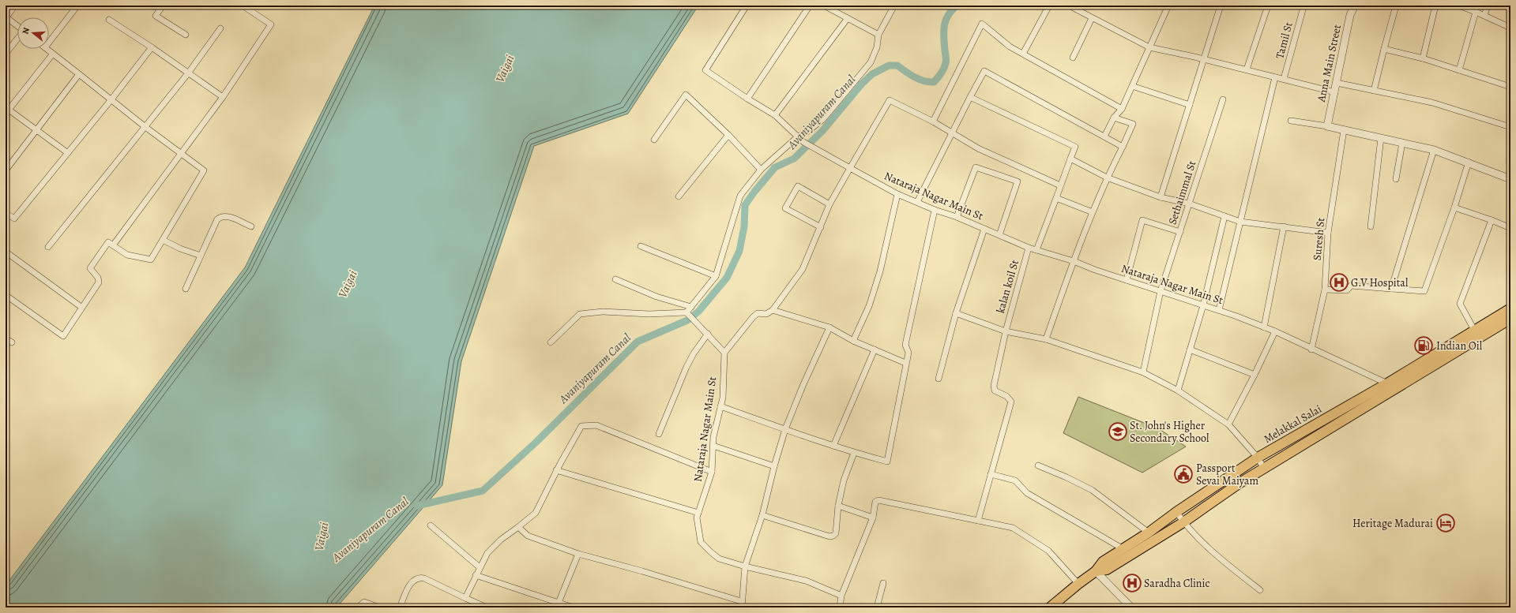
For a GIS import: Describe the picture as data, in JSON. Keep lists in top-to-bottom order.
{
  "streets": {
    "main road": ["Melakkal Salai"],
    "street": [
      "Tamil St",
      "Anna Main Street",
      "Sethaimmal St",
      "Nataraja Nagar Main St",
      "Suresh St",
      "kalan koil St"
    ]
  },
  "crossings": [
    ["Sethaimmal St", "Nataraja Nagar Main St"],
    ["Nataraja Nagar Main St", "Suresh St"],
    ["Nataraja Nagar Main St", "kalan koil St"],
    ["Nataraja Nagar Main St", "Melakkal Salai"]
  ],
  "water": ["Vaigai", "Avaniyapuram Canal"],
  "places": {
    "hospital": ["G.V Hospital", "Saradha Clinic"],
    "fuel station": ["Indian Oil"],
    "school or university": ["St. John's Higher Secondary School"],
    "public building": ["Passport Sevai Maiyam"],
    "hotel": ["Heritage Madurai"]
  },
  "north": "left"
}
